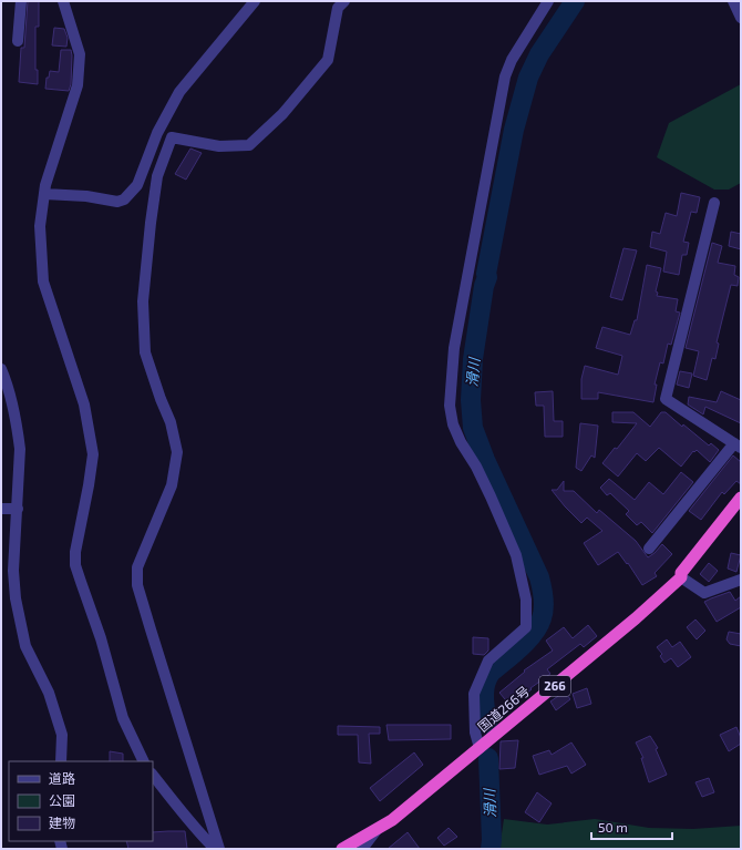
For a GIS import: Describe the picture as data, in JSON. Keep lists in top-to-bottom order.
{
  "streets": {
    "highway": ["266", "国道266号"]
  },
  "water": ["滑川"],
  "legend": ["道路", "公園", "建物"],
  "scale_bar": "50 m"
}
